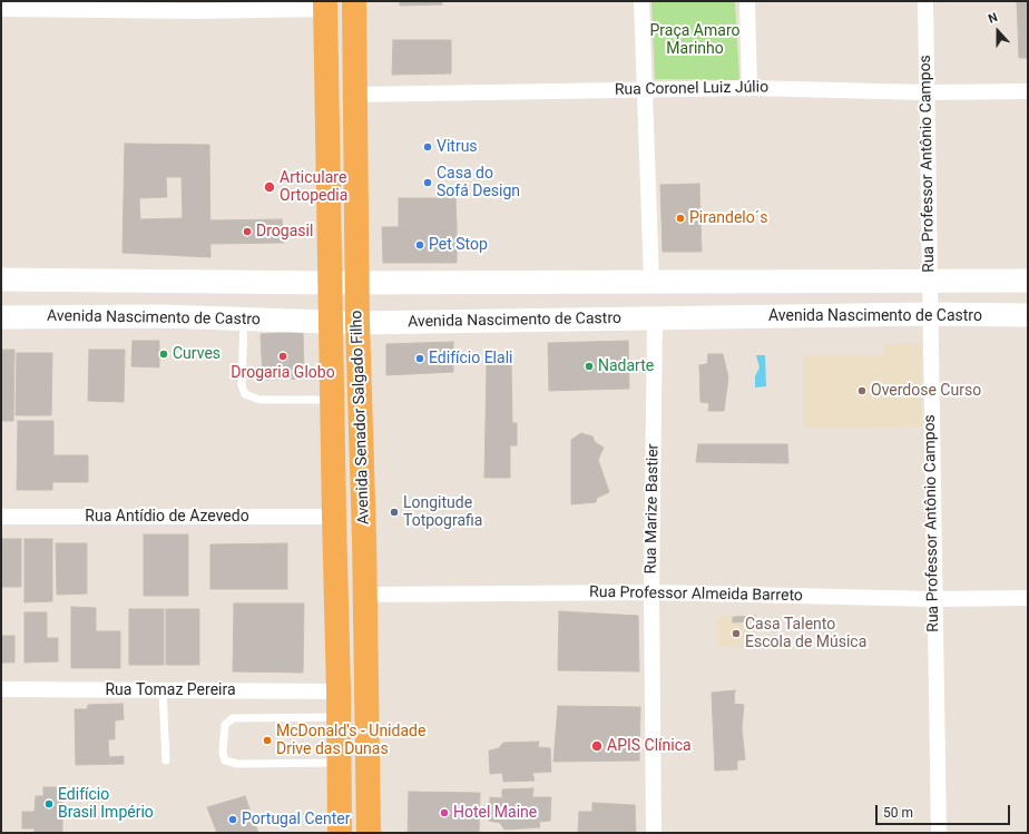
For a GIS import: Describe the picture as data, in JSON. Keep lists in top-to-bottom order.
{
  "streets": {
    "highway": ["Avenida Senador Salgado Filho"],
    "main road": ["Avenida Nascimento de Castro"],
    "street": [
      "Rua Coronel Luiz Júlio",
      "Rua Professor Antônio Campos",
      "Rua Marize Bastier",
      "Rua Antídio de Azevedo",
      "Rua Professor Almeida Barreto",
      "Rua Tomaz Pereira"
    ]
  },
  "crossings": [
    ["Rua Coronel Luiz Júlio", "Rua Professor Antônio Campos"],
    ["Rua Coronel Luiz Júlio", "Avenida Senador Salgado Filho"],
    ["Rua Professor Antônio Campos", "Avenida Nascimento de Castro"],
    ["Rua Professor Antônio Campos", "Rua Professor Almeida Barreto"],
    ["Avenida Nascimento de Castro", "Avenida Senador Salgado Filho"],
    ["Avenida Nascimento de Castro", "Rua Marize Bastier"],
    ["Avenida Senador Salgado Filho", "Rua Antídio de Azevedo"],
    ["Avenida Senador Salgado Filho", "Rua Professor Almeida Barreto"],
    ["Avenida Senador Salgado Filho", "Rua Tomaz Pereira"],
    ["Rua Marize Bastier", "Rua Professor Almeida Barreto"]
  ],
  "parks": ["Praça Amaro Marinho"],
  "places": [
    "Vitrus",
    "Casa do Sofá Design",
    "Articulare Ortopedia",
    "Pirandelo´s",
    "Drogasil",
    "Pet Stop",
    "Curves",
    "Drogaria Globo",
    "Edifício Elali",
    "Nadarte",
    "Overdose Curso",
    "Longitude Totpografia",
    "Casa Talento Escola de Música",
    "McDonald's - Unidade Drive das Dunas",
    "APIS Clínica",
    "Edifício Brasil Império",
    "Hotel Maine",
    "Portugal Center"
  ],
  "scale_bar": "50 m",
  "north": "top"
}
